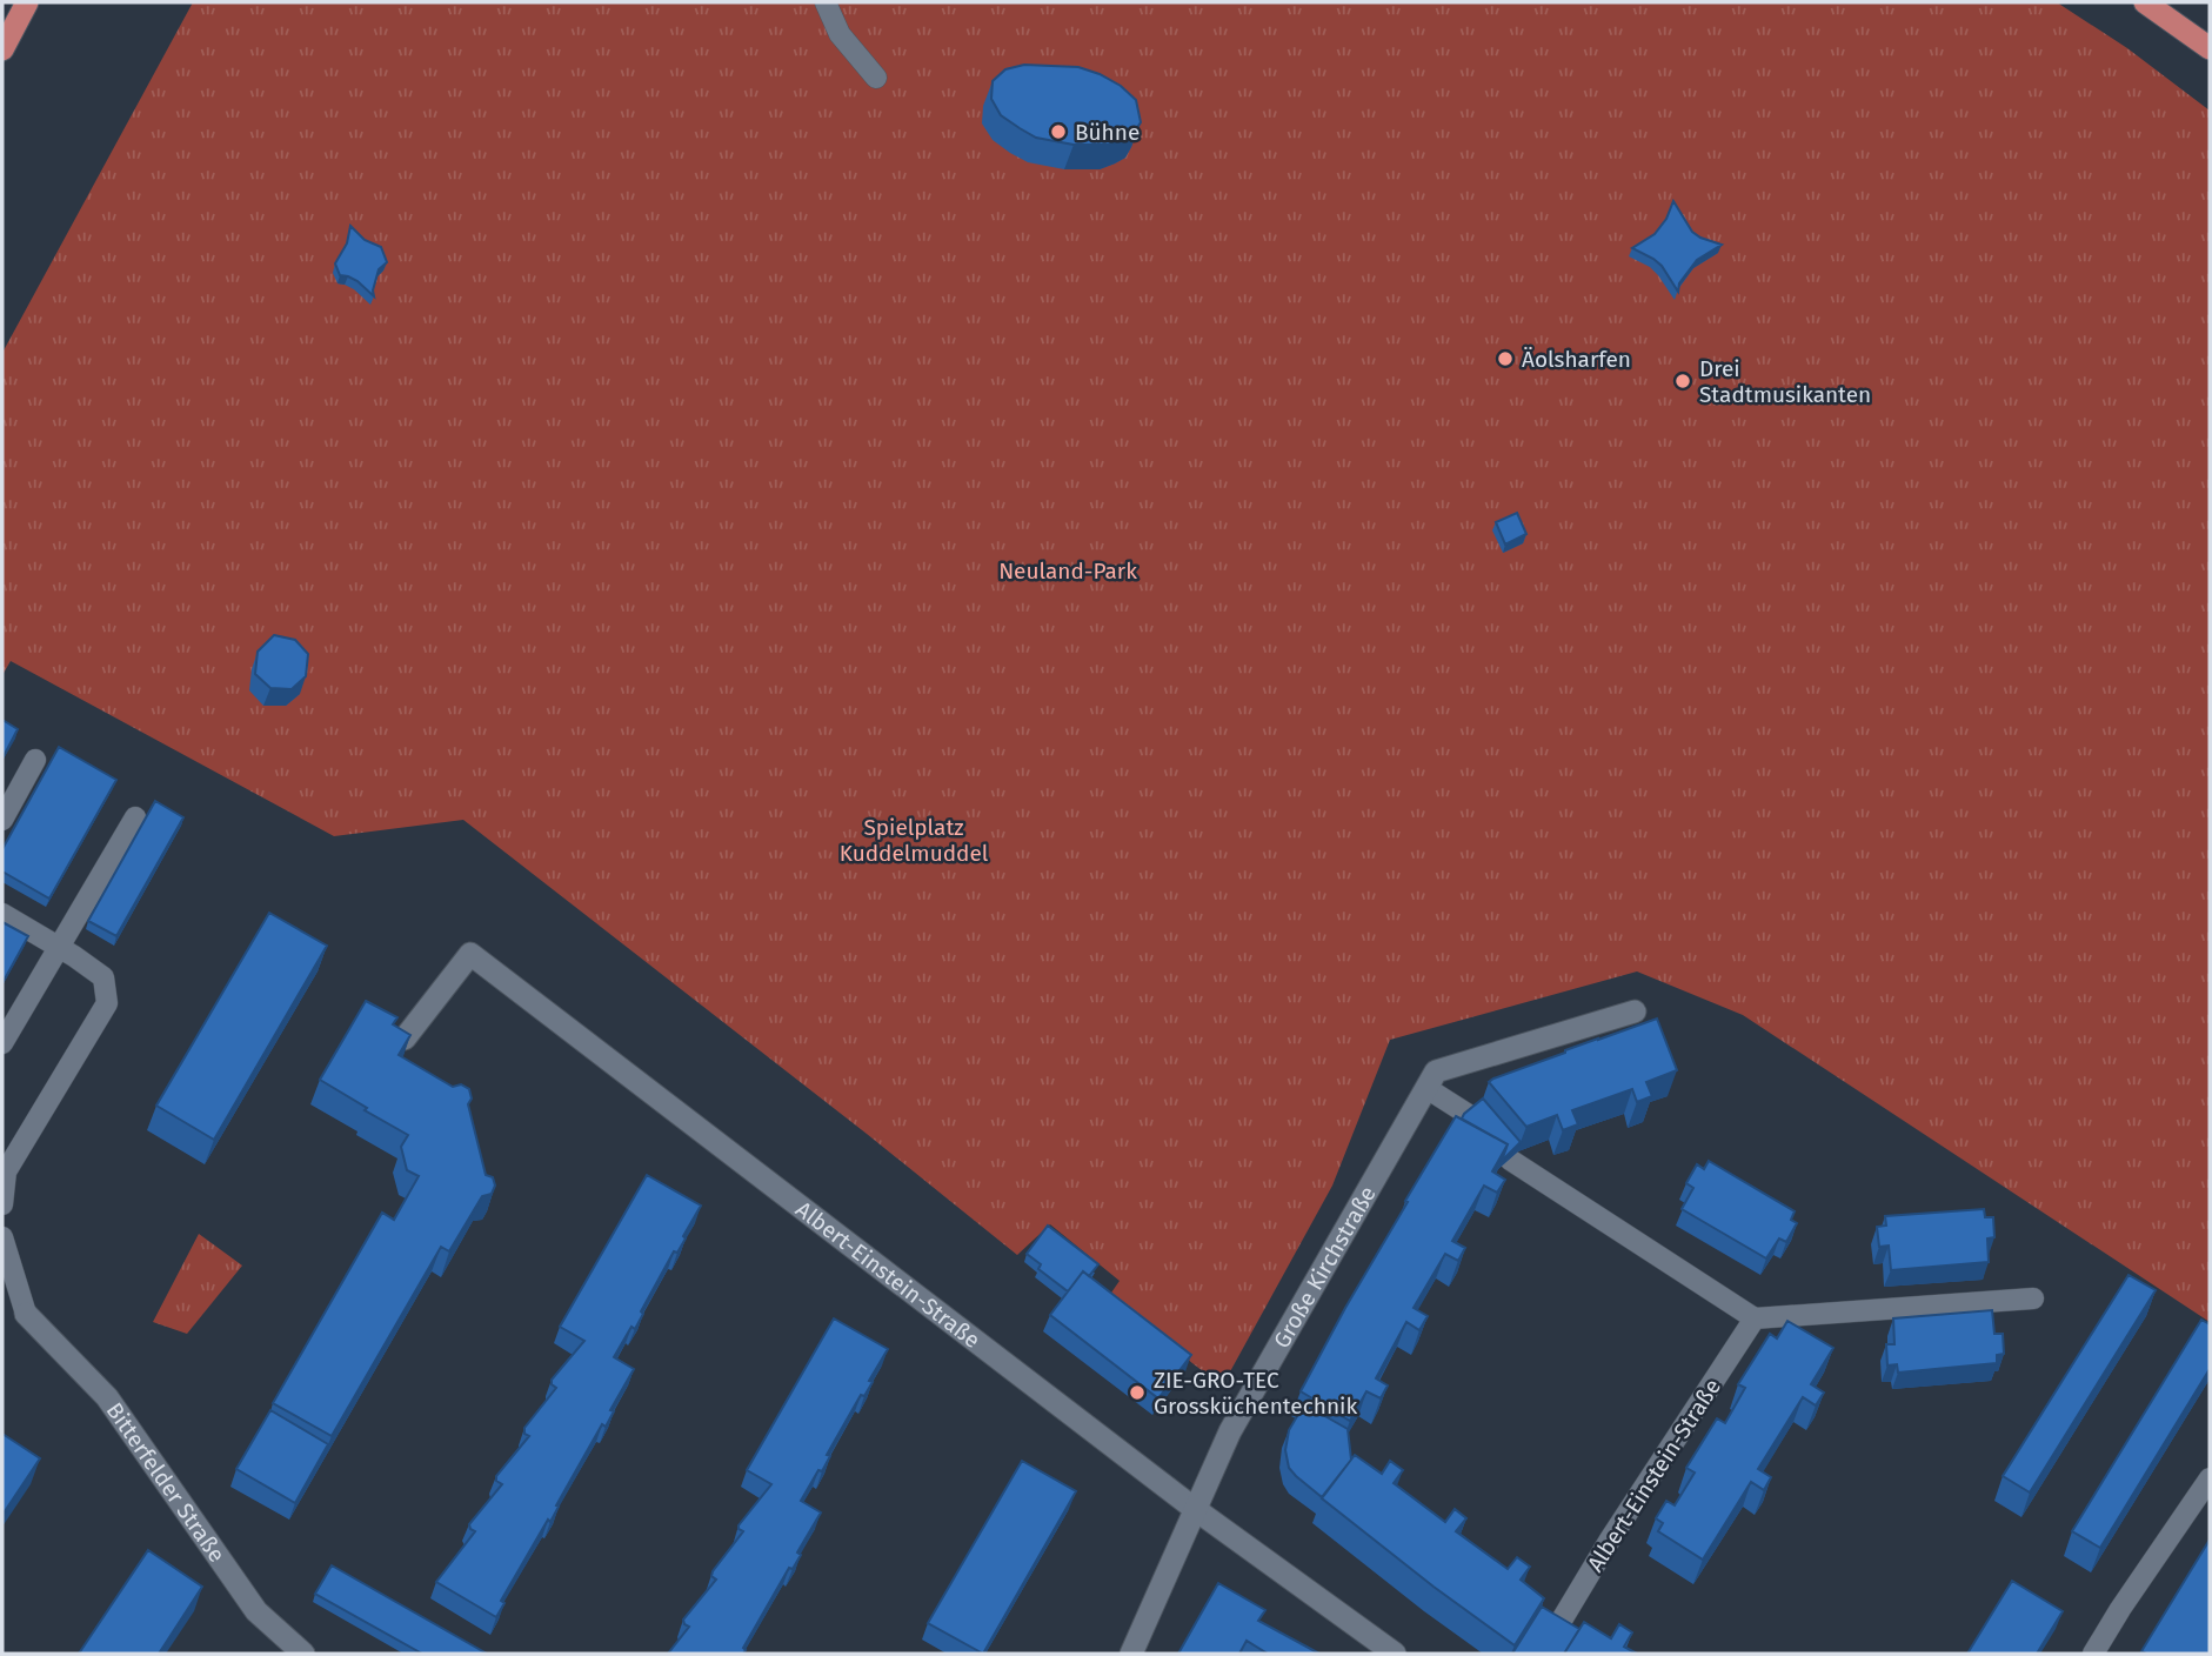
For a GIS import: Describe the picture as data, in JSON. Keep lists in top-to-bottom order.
{
  "streets": {
    "street": ["Große Kirchstraße", "Albert-Einstein-Straße", "Bitterfelder Straße"]
  },
  "crossings": [
    ["Große Kirchstraße", "Albert-Einstein-Straße"]
  ],
  "parks": ["Neuland-Park", "Spielplatz Kuddelmuddel"],
  "places": [
    "Bühne",
    "Äolsharfen",
    "Drei Stadtmusikanten",
    "ZIE-GRO-TEC Grossküchentechnik"
  ]
}
